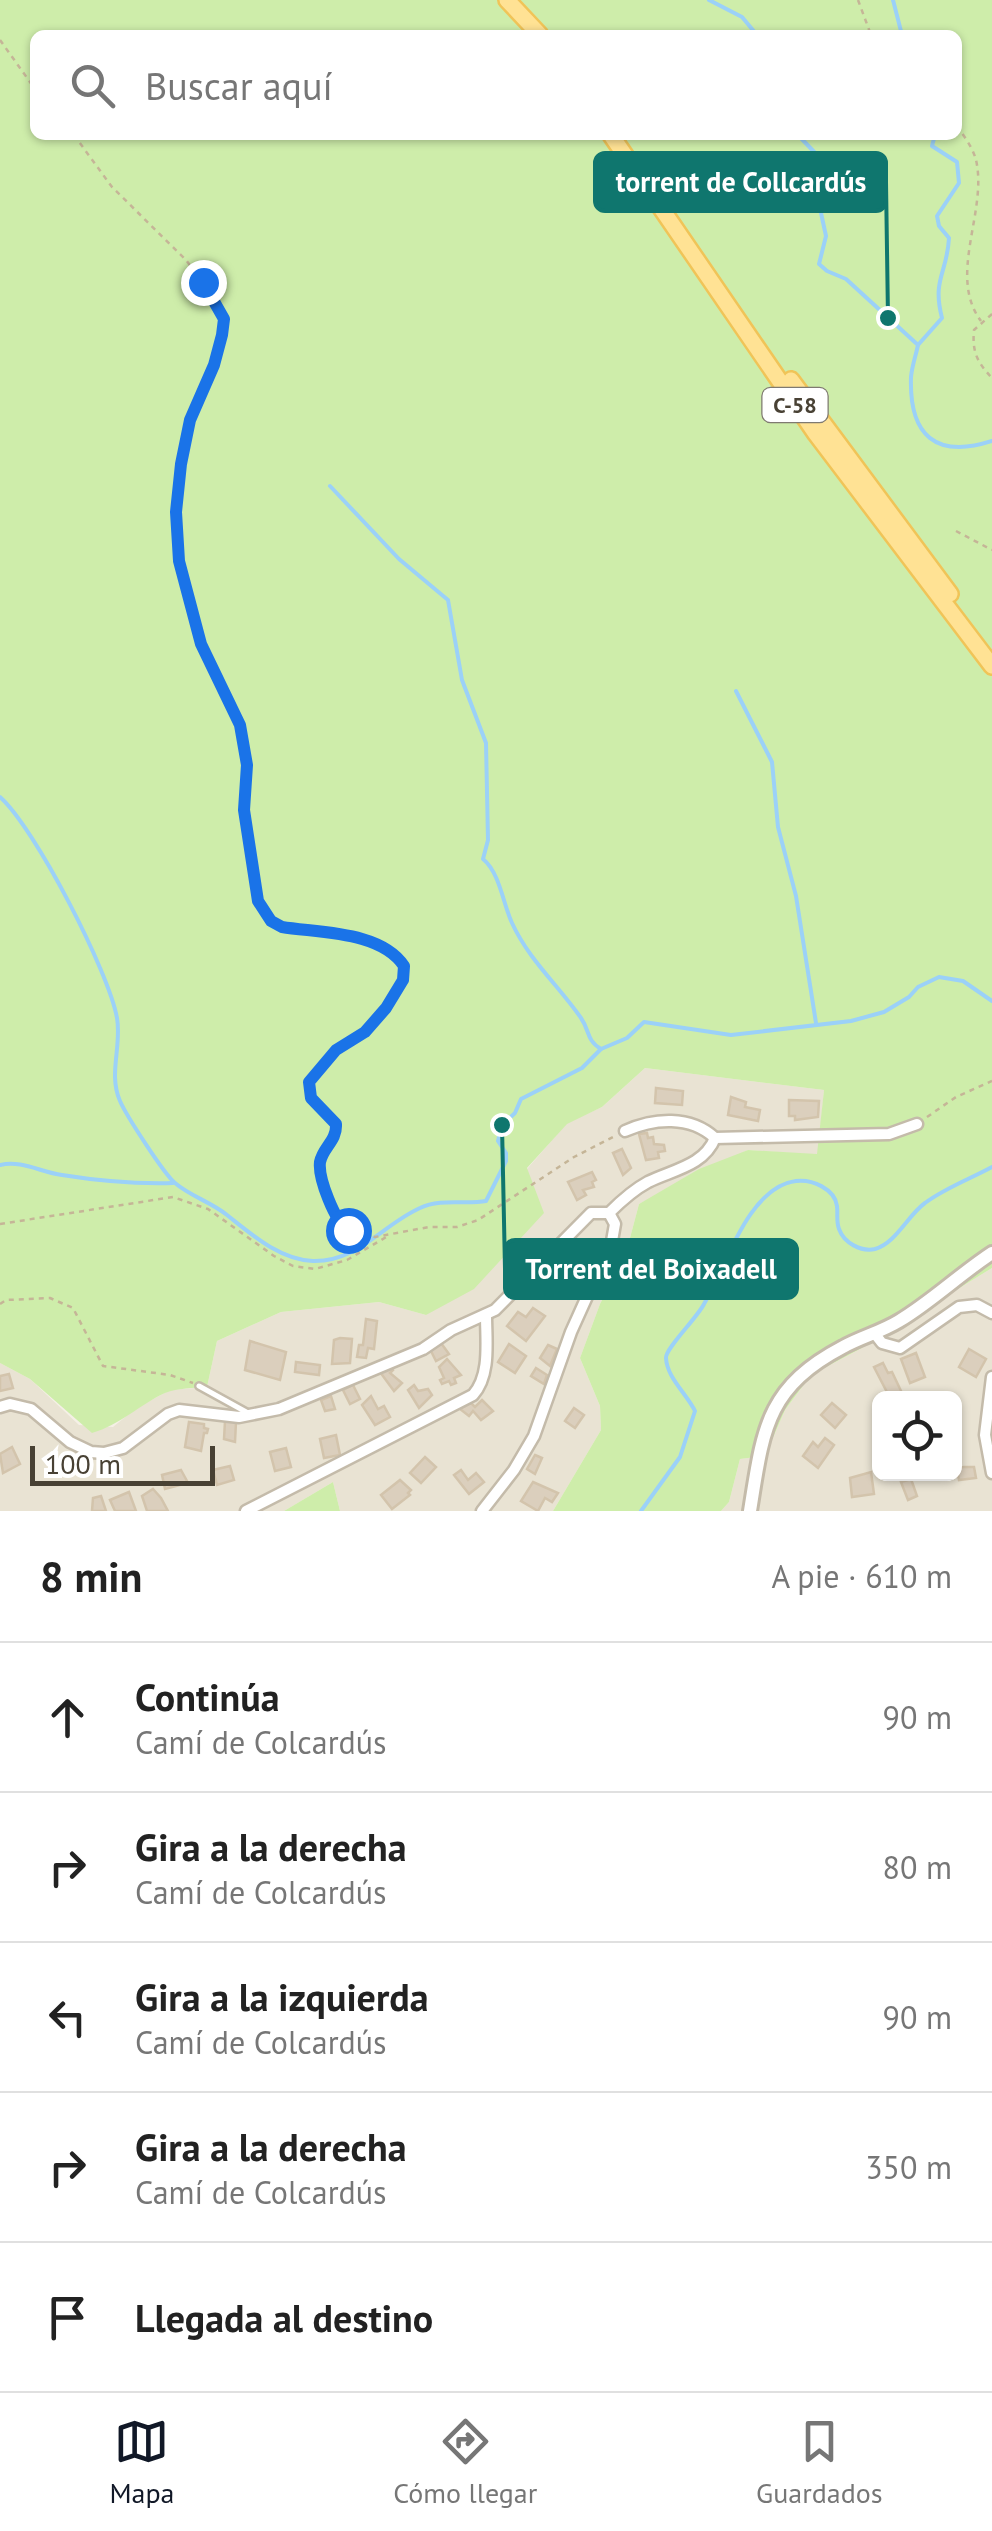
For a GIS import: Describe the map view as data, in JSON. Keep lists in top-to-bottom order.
{
  "streets": {
    "main road": ["C-58"]
  },
  "places": ["torrent de Collcardús", "Torrent del Boixadell"],
  "scale_bar": "100 m",
  "page": {
    "search": "Buscar aquí",
    "scale": "100 m",
    "heading": ["8 min", "A pie · 610 m"],
    "list": [
      ["Continúa", "Camí de Colcardús", "90 m"],
      ["Gira a la derecha", "Camí de Colcardús", "80 m"],
      ["Gira a la izquierda", "Camí de Colcardús", "90 m"],
      ["Gira a la derecha", "Camí de Colcardús", "350 m"],
      "Llegada al destino"
    ],
    "nav": ["Mapa", "Cómo llegar", "Guardados"]
  }
}
